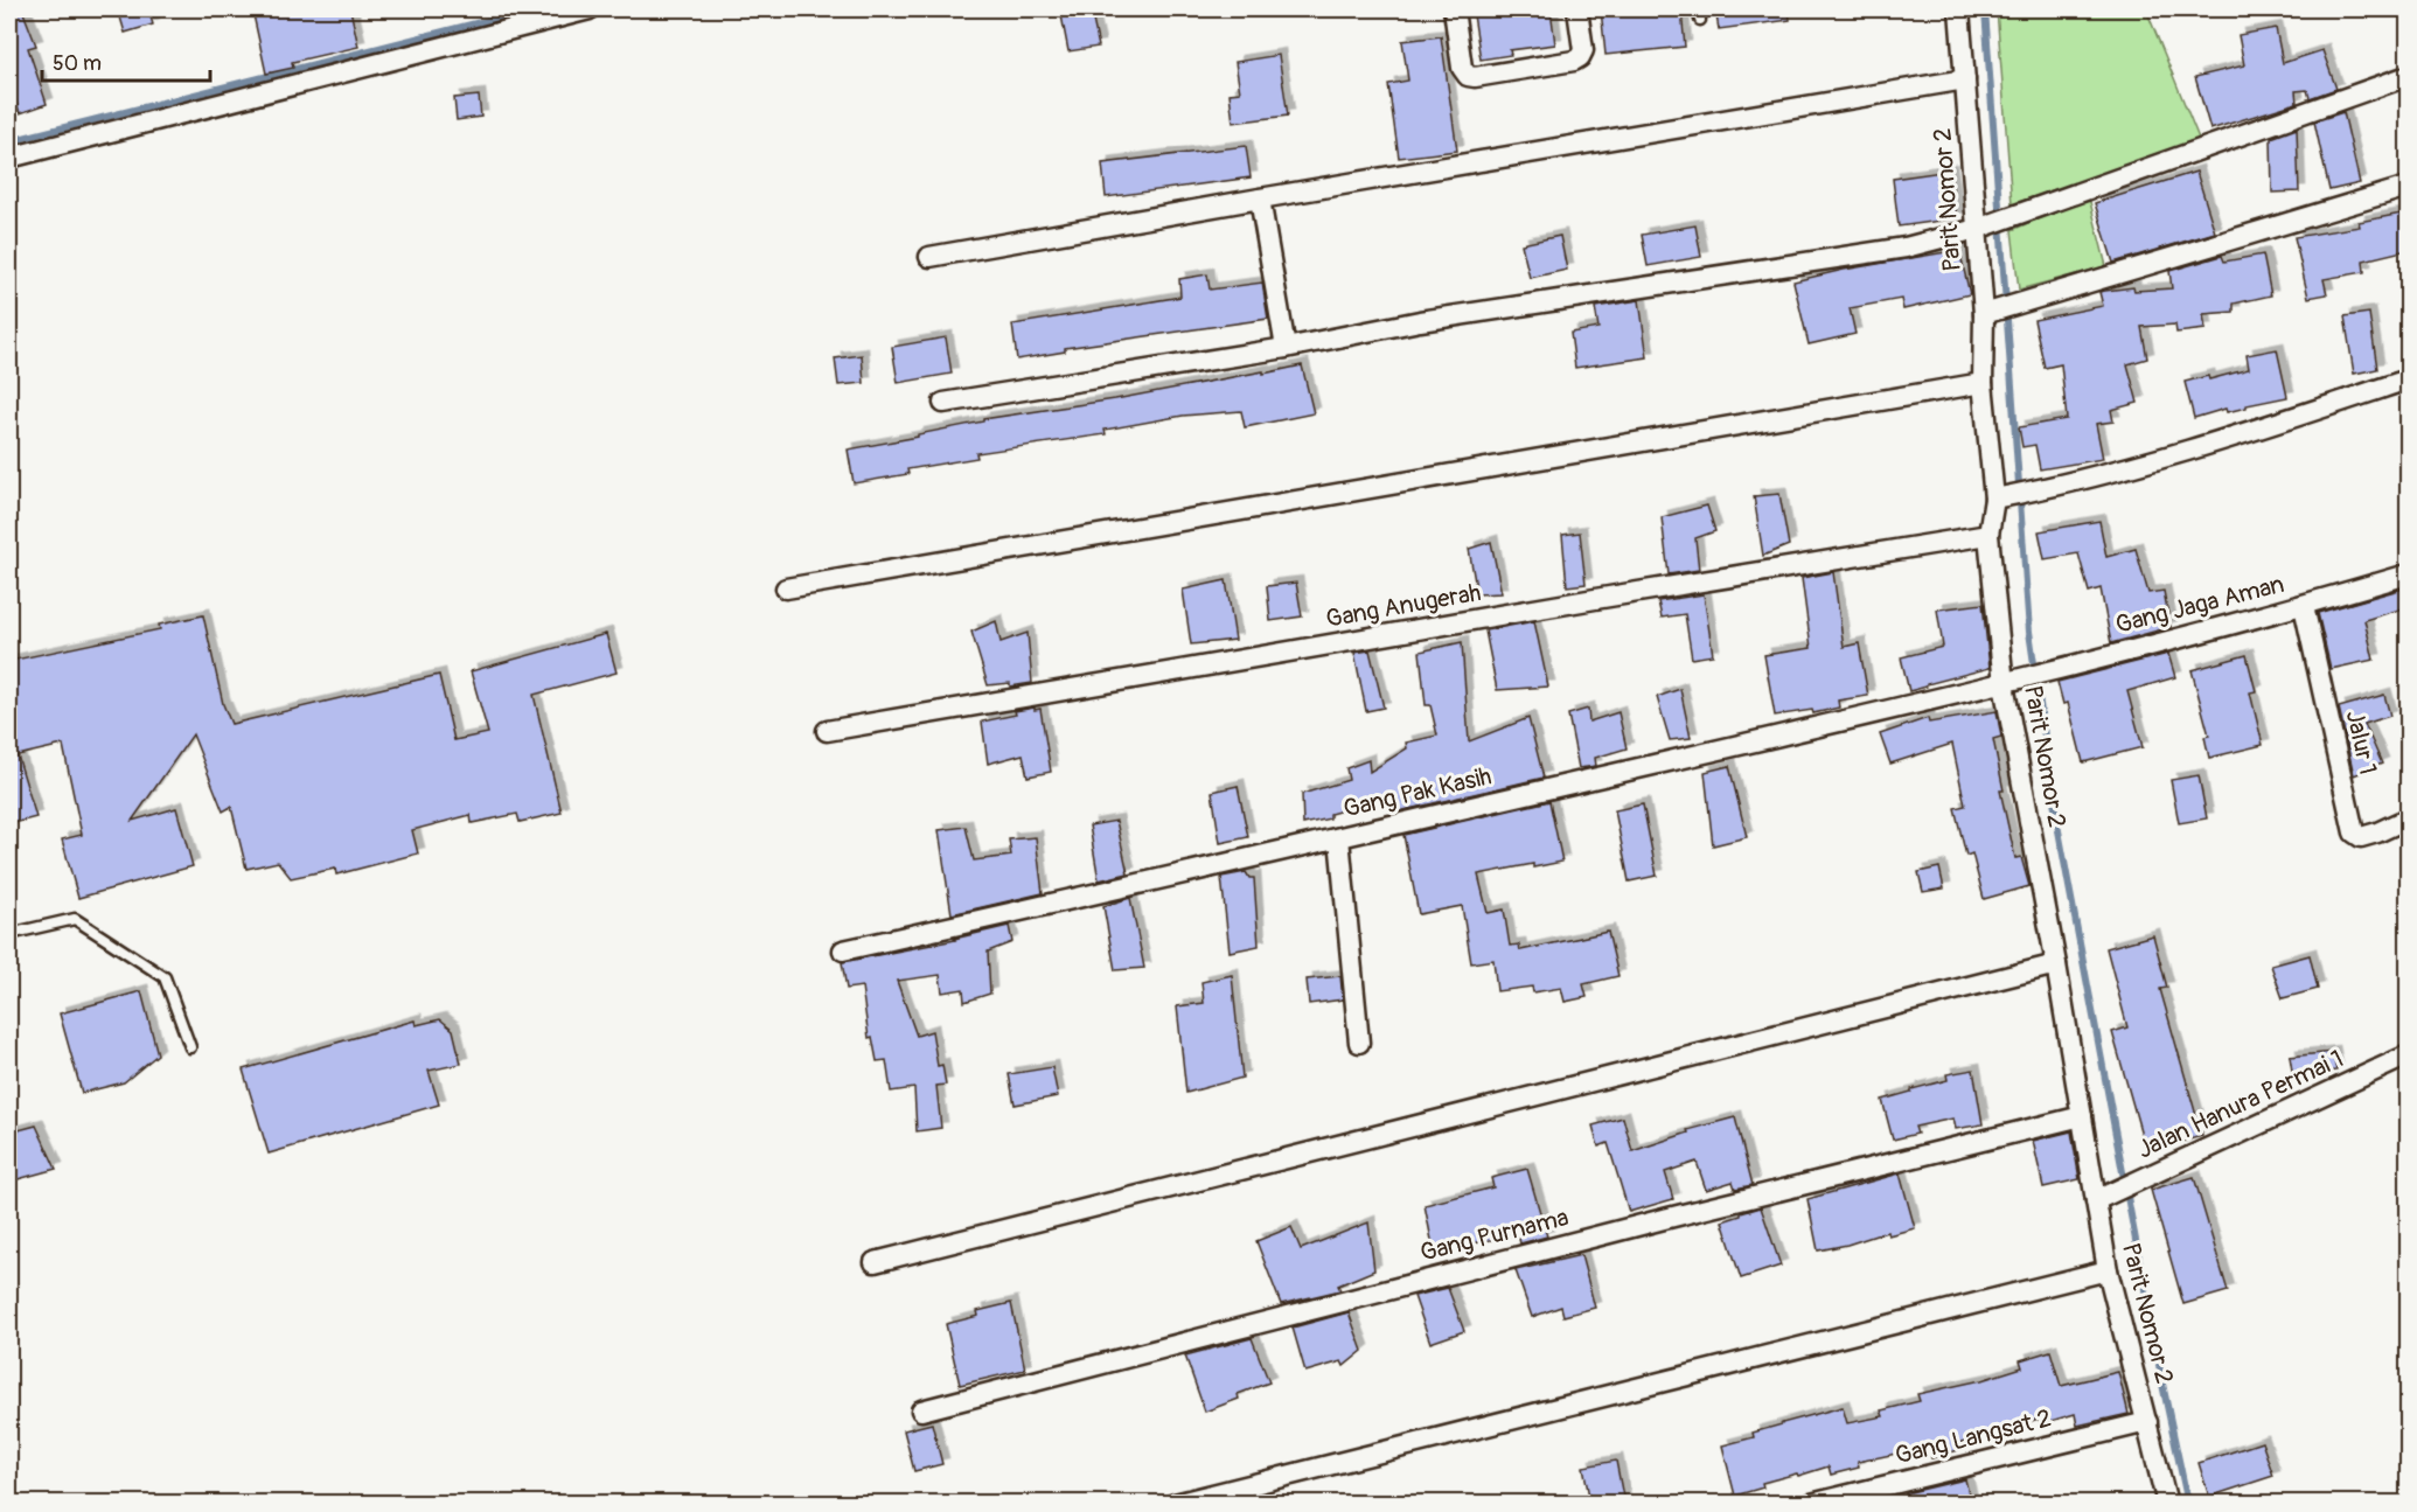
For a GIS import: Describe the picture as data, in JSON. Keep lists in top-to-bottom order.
{
  "streets": {
    "street": [
      "Parit Nomor 2",
      "Gang Jaga Aman",
      "Gang Anugerah",
      "Jalur 1",
      "Gang Pak Kasih",
      "Jalan Hanura Permai 1",
      "Gang Purnama",
      "Gang Langsat 2"
    ]
  },
  "crossings": [
    ["Parit Nomor 2", "Gang Jaga Aman"],
    ["Parit Nomor 2", "Gang Anugerah"],
    ["Parit Nomor 2", "Gang Pak Kasih"],
    ["Parit Nomor 2", "Jalan Hanura Permai 1"],
    ["Parit Nomor 2", "Gang Purnama"],
    ["Parit Nomor 2", "Gang Langsat 2"],
    ["Gang Jaga Aman", "Jalur 1"],
    ["Gang Jaga Aman", "Gang Pak Kasih"]
  ],
  "scale_bar": "50 m"
}
